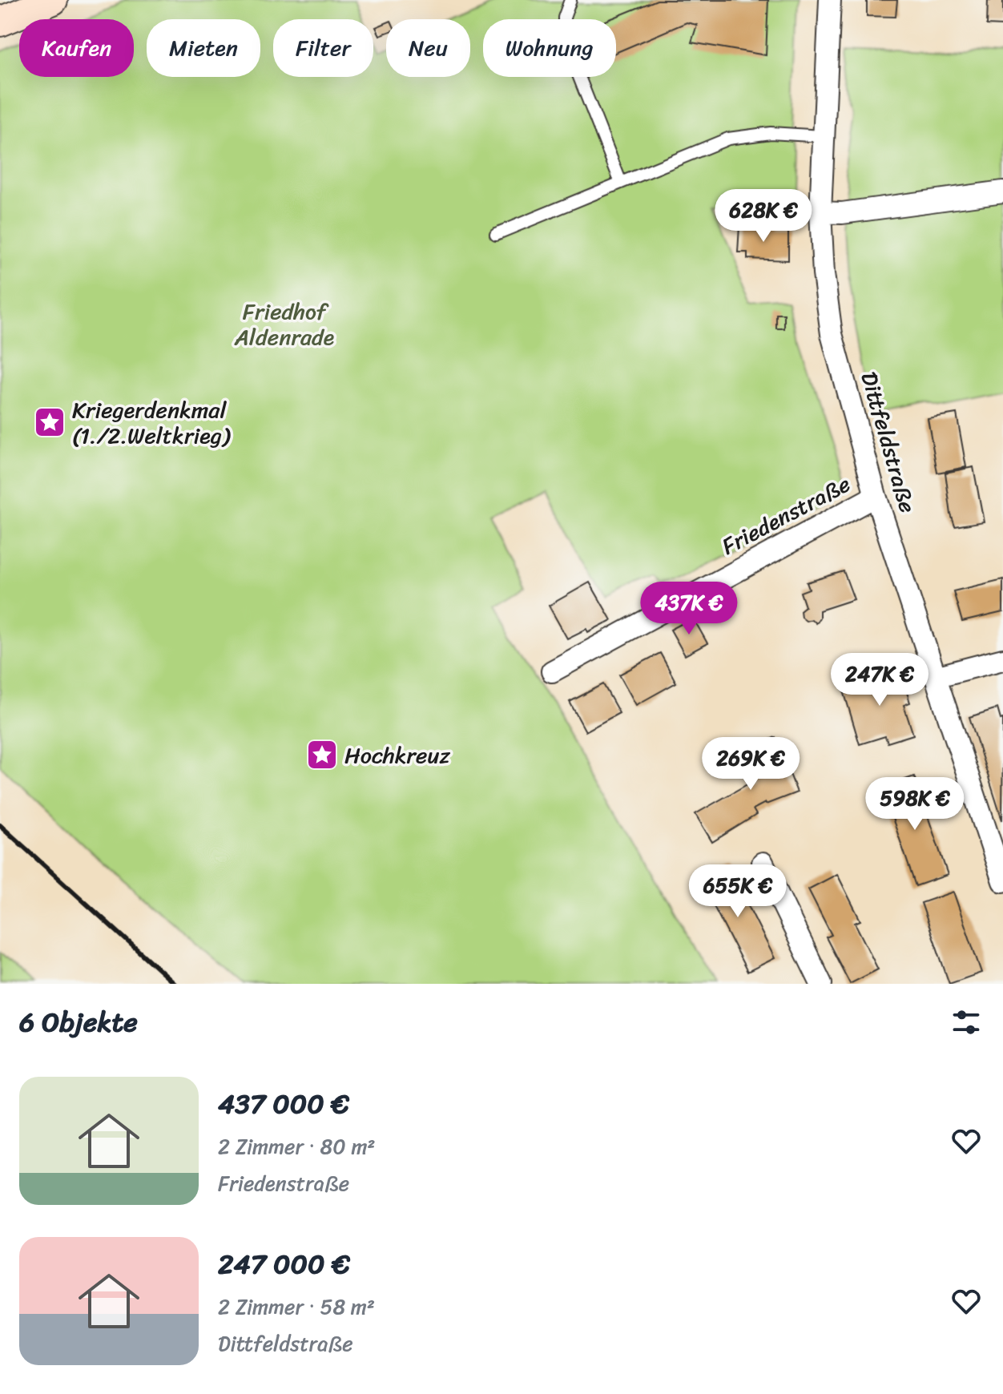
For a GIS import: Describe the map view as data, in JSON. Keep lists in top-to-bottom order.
{
  "streets": {
    "street": ["Dittfeldstraße", "Friedenstraße"]
  },
  "crossings": [
    ["Dittfeldstraße", "Friedenstraße"]
  ],
  "parks": ["Friedhof Aldenrade"],
  "places": {
    "place": ["Kriegerdenkmal (1./2.Weltkrieg)", "Hochkreuz"]
  },
  "page": {
    "chip": [
      "Kaufen",
      "Mieten",
      "Filter",
      "Neu",
      "Wohnung"
    ],
    "price": [
      "628K €",
      "437K €",
      "247K €",
      "269K €",
      "598K €",
      "655K €"
    ],
    "heading": "6 Objekte",
    "list": [
      {
        "name": "437 000 €",
        "note": "2 Zimmer · 80 m² · Friedenstraße"
      },
      {
        "name": "247 000 €",
        "note": "2 Zimmer · 58 m² · Dittfeldstraße"
      }
    ]
  }
}
